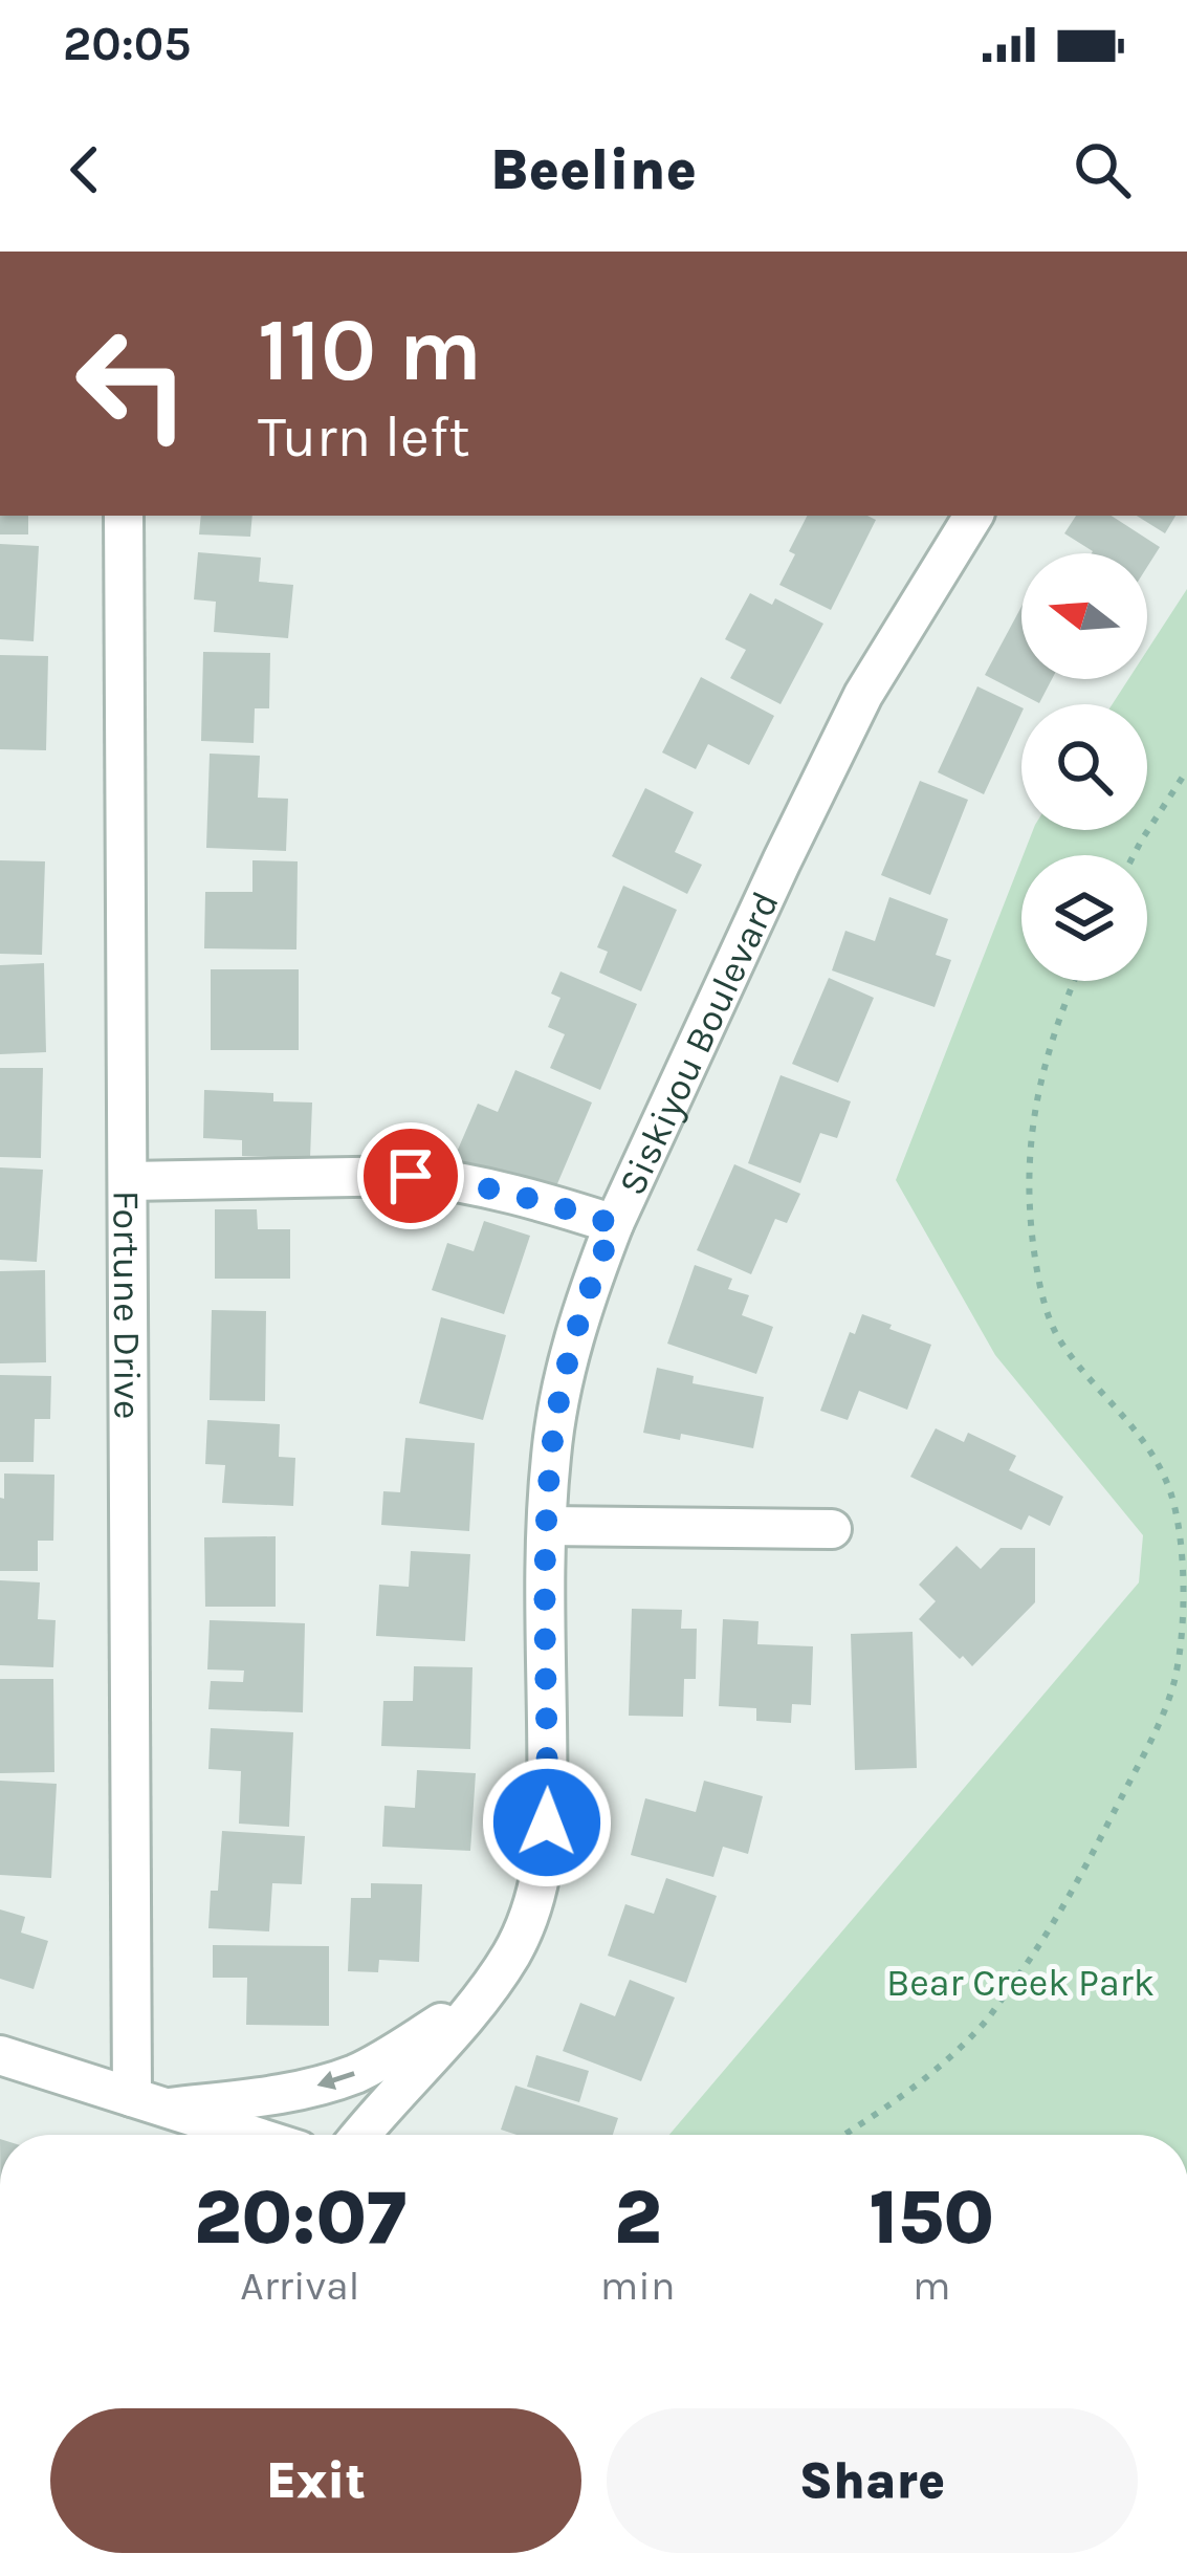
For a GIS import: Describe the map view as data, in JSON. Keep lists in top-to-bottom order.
{
  "streets": {
    "street": ["Siskiyou Boulevard", "Fortune Drive"]
  },
  "parks": ["Bear Creek Park"],
  "north": "left",
  "page": {
    "status": "20:05",
    "header": "Beeline",
    "turn": ["110 m", "Turn left"],
    "eta": [
      "20:07",
      "Arrival",
      "2",
      "min",
      "150",
      "m"
    ],
    "buttons": ["Exit", "Share"]
  }
}
